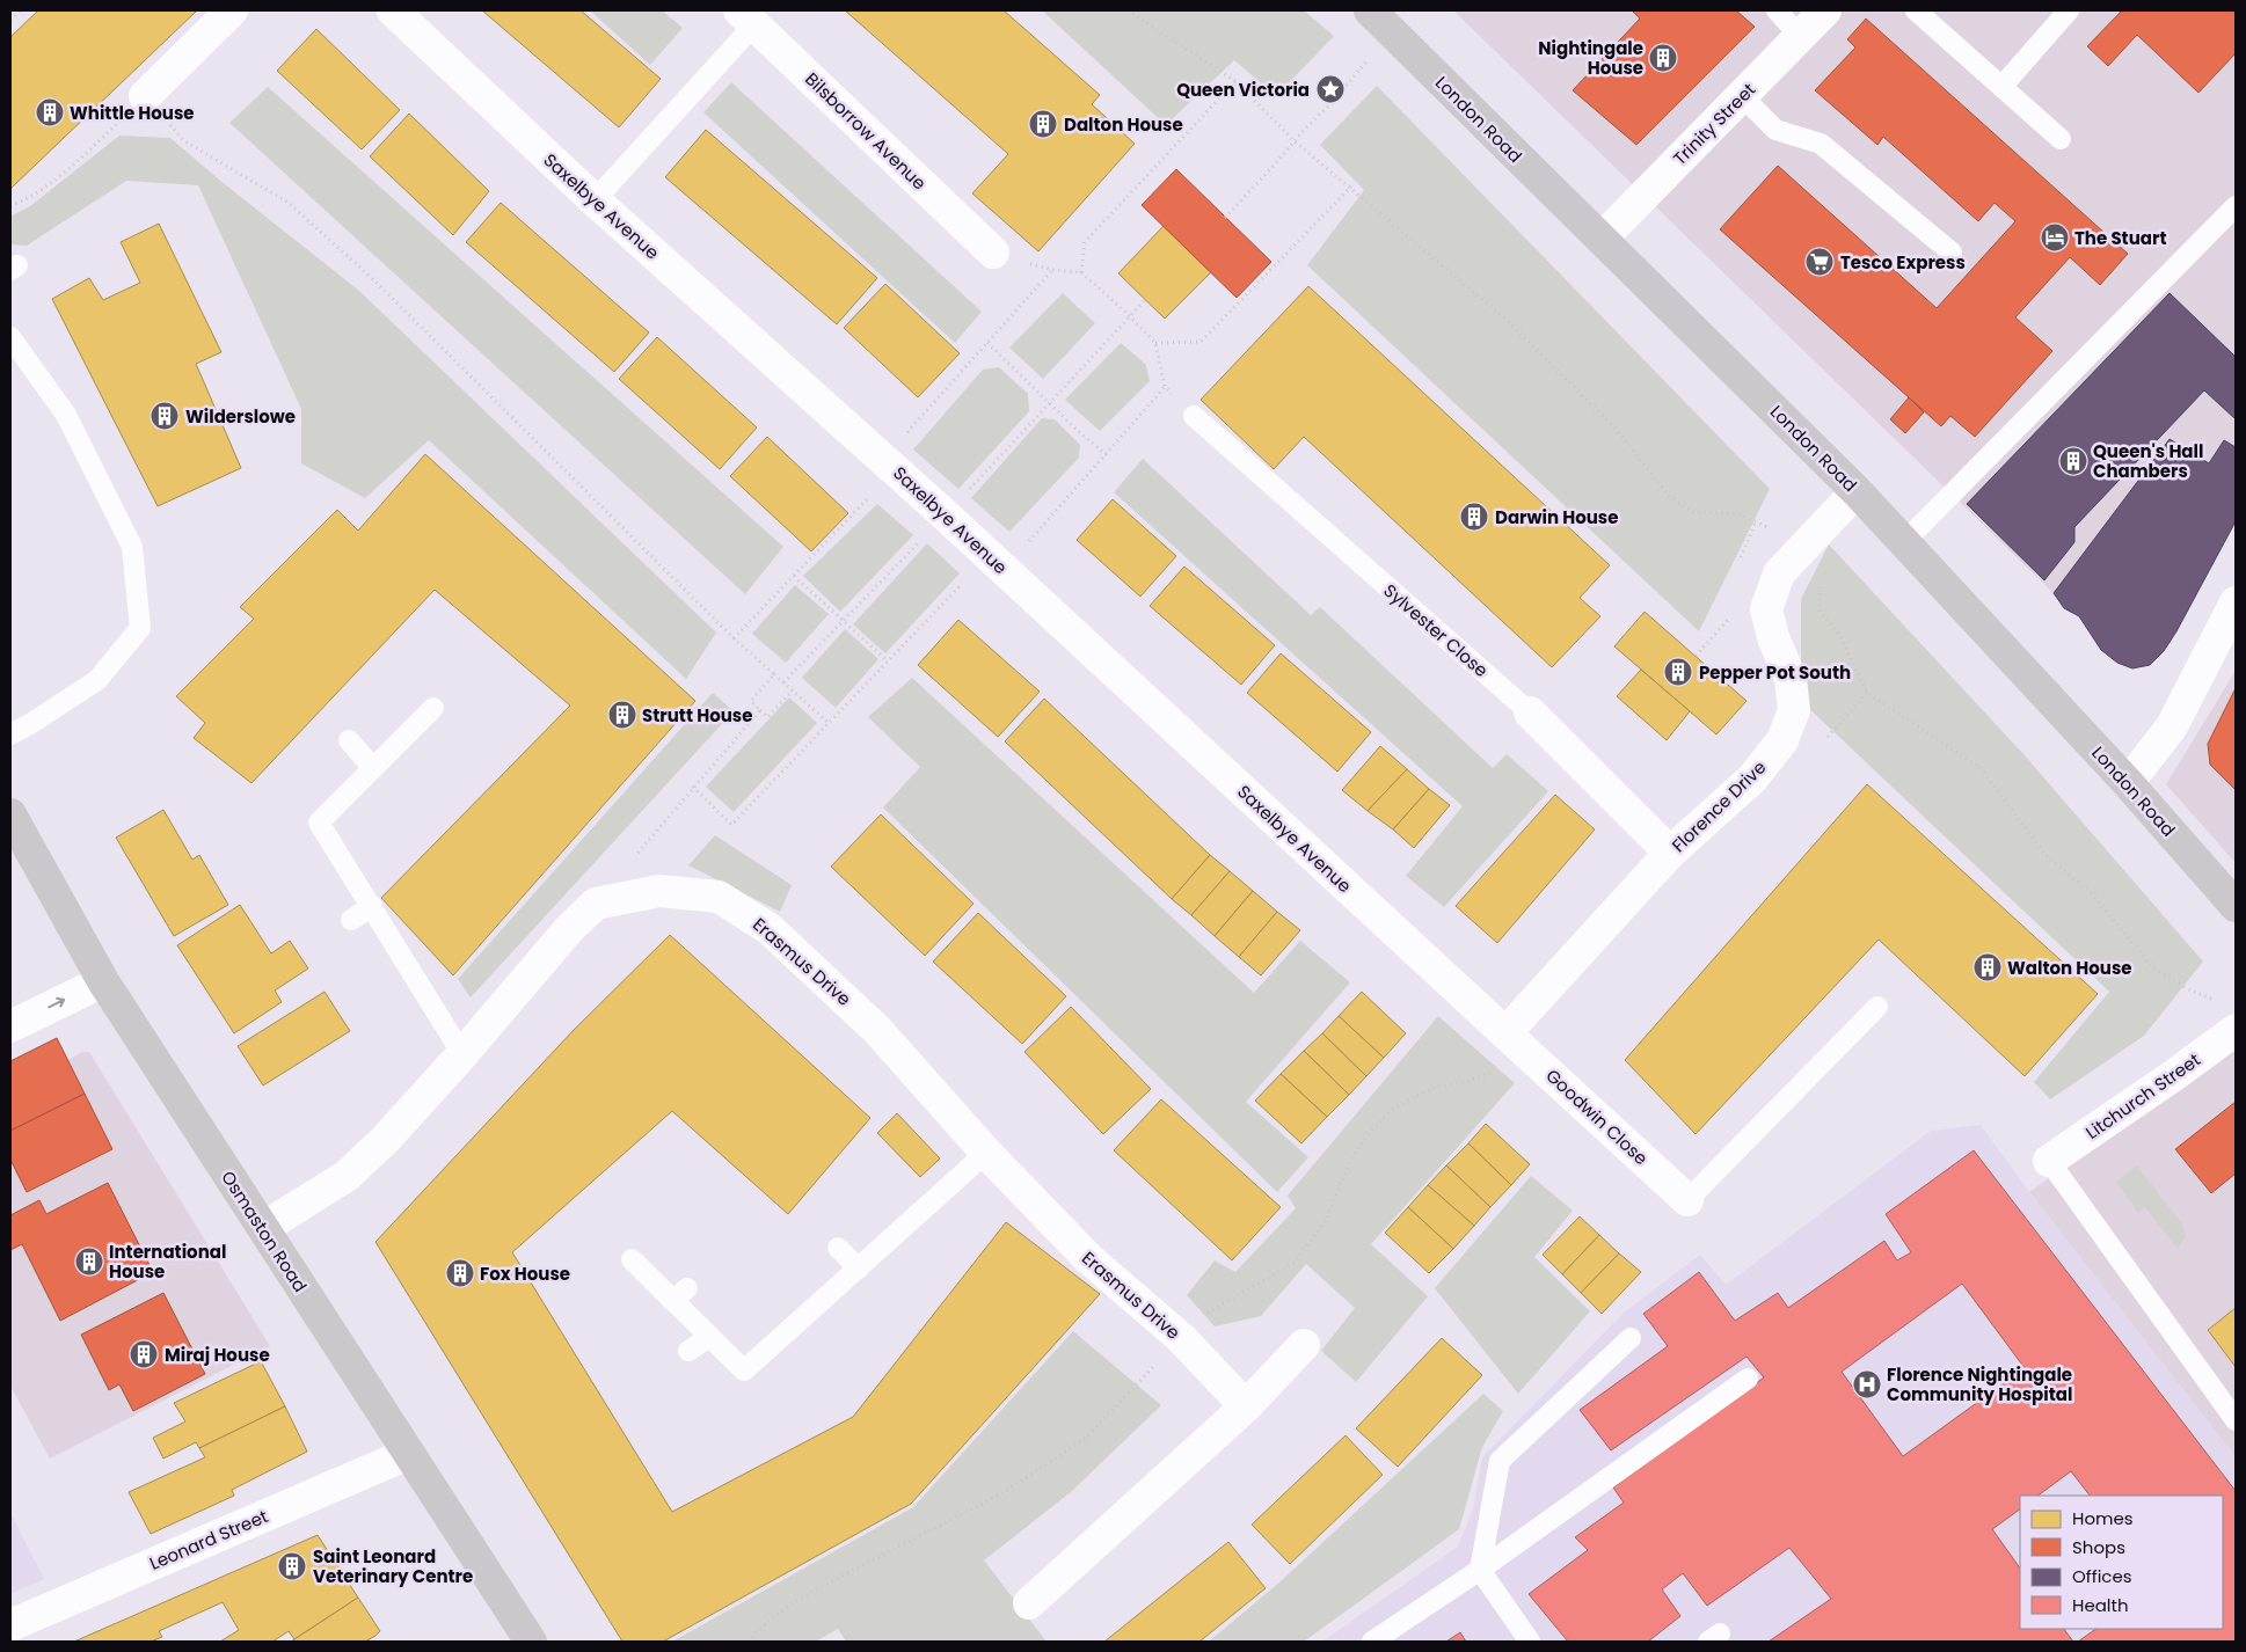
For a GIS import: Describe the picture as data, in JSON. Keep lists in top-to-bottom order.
{
  "streets": {
    "main road": ["London Road", "Osmaston Road"],
    "street": [
      "Trinity Street",
      "Bilsborrow Avenue",
      "Saxelbye Avenue",
      "Sylvester Close",
      "Florence Drive",
      "Erasmus Drive",
      "Litchurch Street",
      "Goodwin Close",
      "Leonard Street"
    ]
  },
  "crossings": [
    ["London Road", "Trinity Street"],
    ["London Road", "Florence Drive"],
    ["Saxelbye Avenue", "Florence Drive"],
    ["Saxelbye Avenue", "Goodwin Close"],
    ["Sylvester Close", "Florence Drive"],
    ["Florence Drive", "Goodwin Close"],
    ["Osmaston Road", "Leonard Street"]
  ],
  "places": {
    "building": [
      "Nightingale House",
      "Whittle House",
      "Dalton House",
      "Wilderslowe",
      "Queen's Hall Chambers",
      "Darwin House",
      "Pepper Pot South",
      "Strutt House",
      "Walton House",
      "International House",
      "Fox House",
      "Miraj House",
      "Saint Leonard Veterinary Centre"
    ],
    "place": ["Queen Victoria"],
    "hotel": ["The Stuart"],
    "supermarket": ["Tesco Express"],
    "hospital": ["Florence Nightingale Community Hospital"]
  },
  "legend": [
    "Homes",
    "Shops",
    "Offices",
    "Health"
  ]
}
